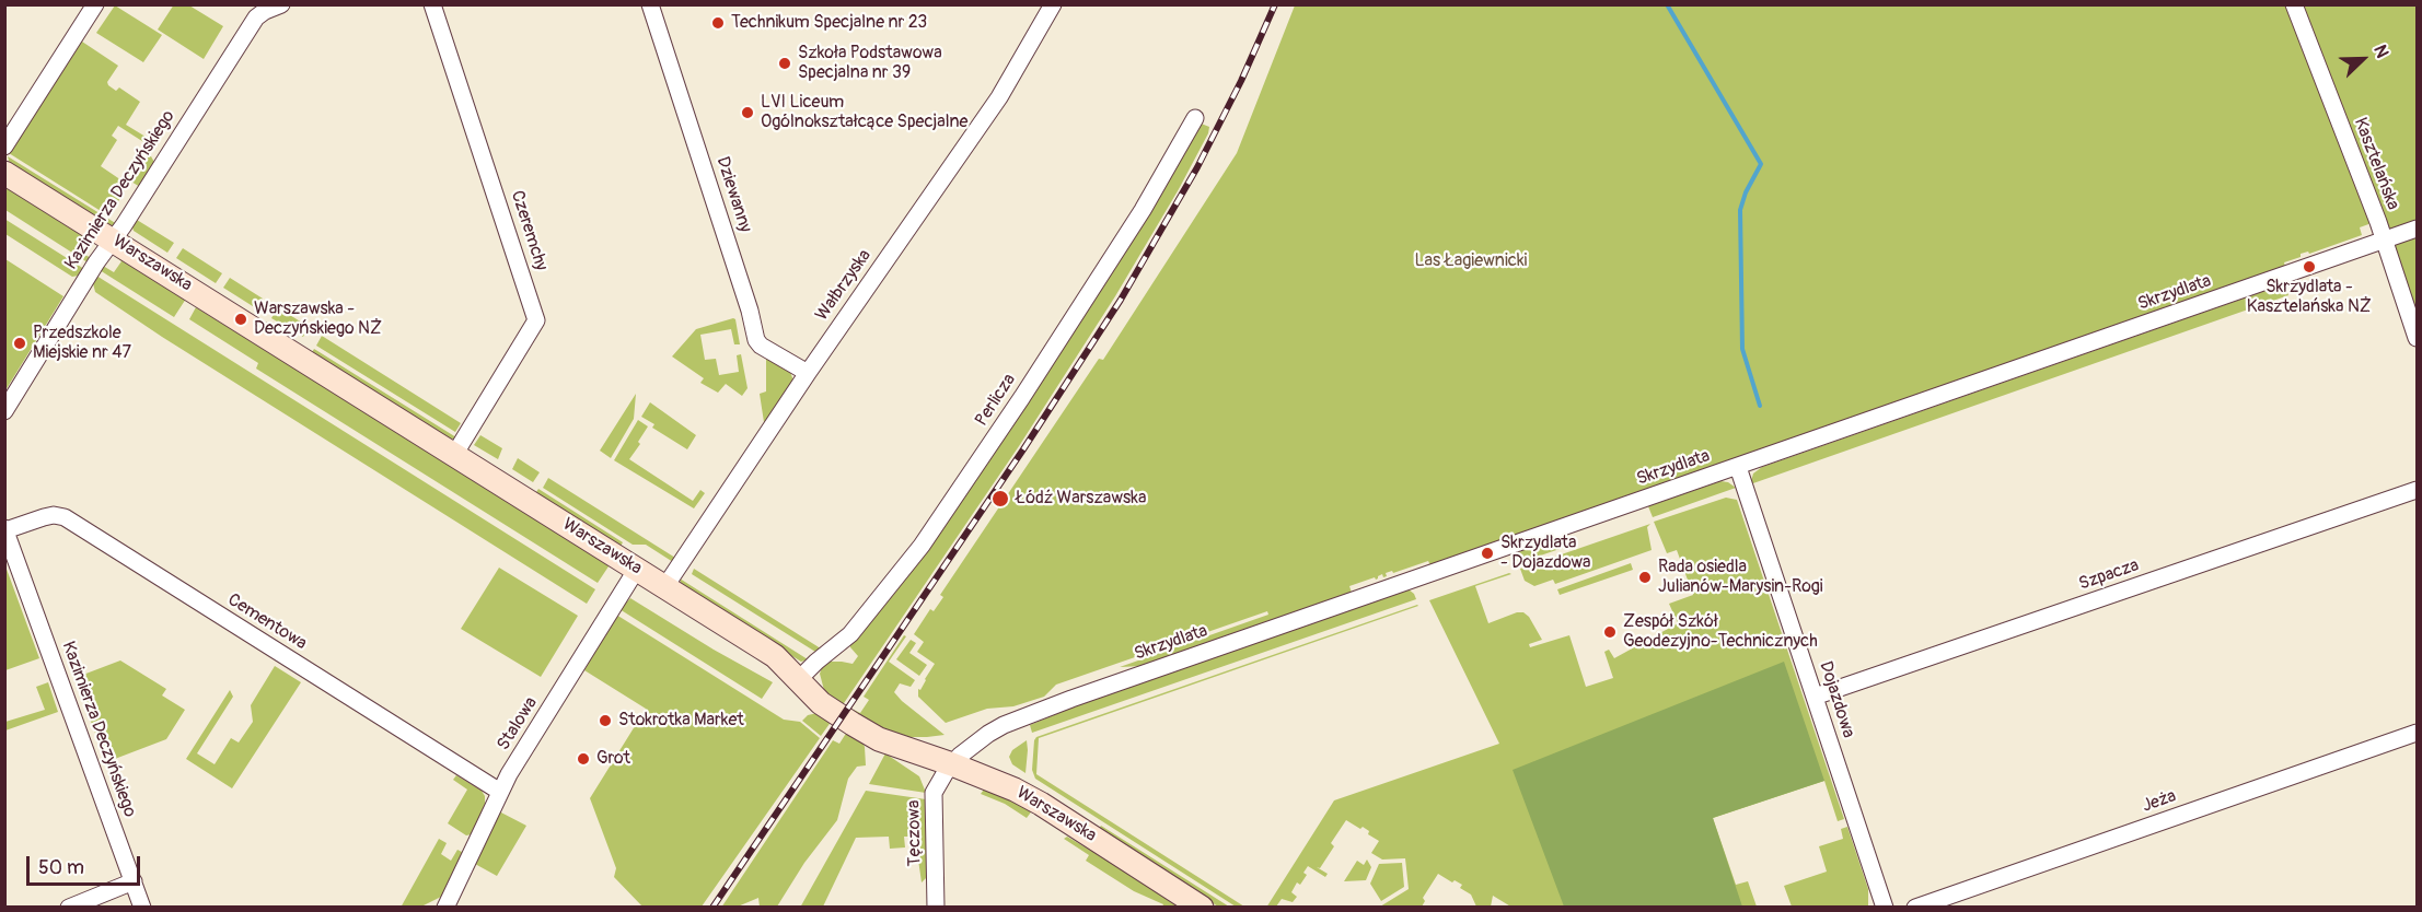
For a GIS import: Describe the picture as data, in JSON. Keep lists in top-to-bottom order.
{
  "streets": {
    "street": [
      "Kasztelańska",
      "Kazimierza Deczyńskiego",
      "Dziewanny",
      "Czeremchy",
      "Warszawska",
      "Wałbrzyska",
      "Skrzydlata",
      "Perlicza",
      "Szpacza",
      "Cementowa",
      "Dojazdowa",
      "Stalowa",
      "Jeża",
      "Tęczowa"
    ]
  },
  "crossings": [
    ["Kasztelańska", "Skrzydlata"],
    ["Kazimierza Deczyńskiego", "Warszawska"],
    ["Kazimierza Deczyńskiego", "Cementowa"],
    ["Dziewanny", "Wałbrzyska"],
    ["Czeremchy", "Warszawska"],
    ["Warszawska", "Wałbrzyska"],
    ["Warszawska", "Skrzydlata"],
    ["Warszawska", "Perlicza"],
    ["Warszawska", "Stalowa"],
    ["Warszawska", "Tęczowa"],
    ["Skrzydlata", "Dojazdowa"],
    ["Skrzydlata", "Tęczowa"],
    ["Szpacza", "Dojazdowa"],
    ["Cementowa", "Stalowa"]
  ],
  "parks": ["Las Łagiewnicki"],
  "places": [
    "Technikum Specjalne nr 23",
    "Szkoła Podstawowa Specjalna nr 39",
    "LVI Liceum Ogólnokształcące Specjalne",
    "Skrzydlata - Kasztelańska NŻ",
    "Warszawska - Deczyńskiego NŻ",
    "Przedszkole Miejskie nr 47",
    "Łódź Warszawska",
    "Skrzydlata - Dojazdowa",
    "Rada osiedla Julianów-Marysin-Rogi",
    "Zespół Szkół Geodezyjno-Technicznych",
    "Stokrotka Market",
    "Grot"
  ],
  "scale_bar": "50 m",
  "north": "top right"
}
